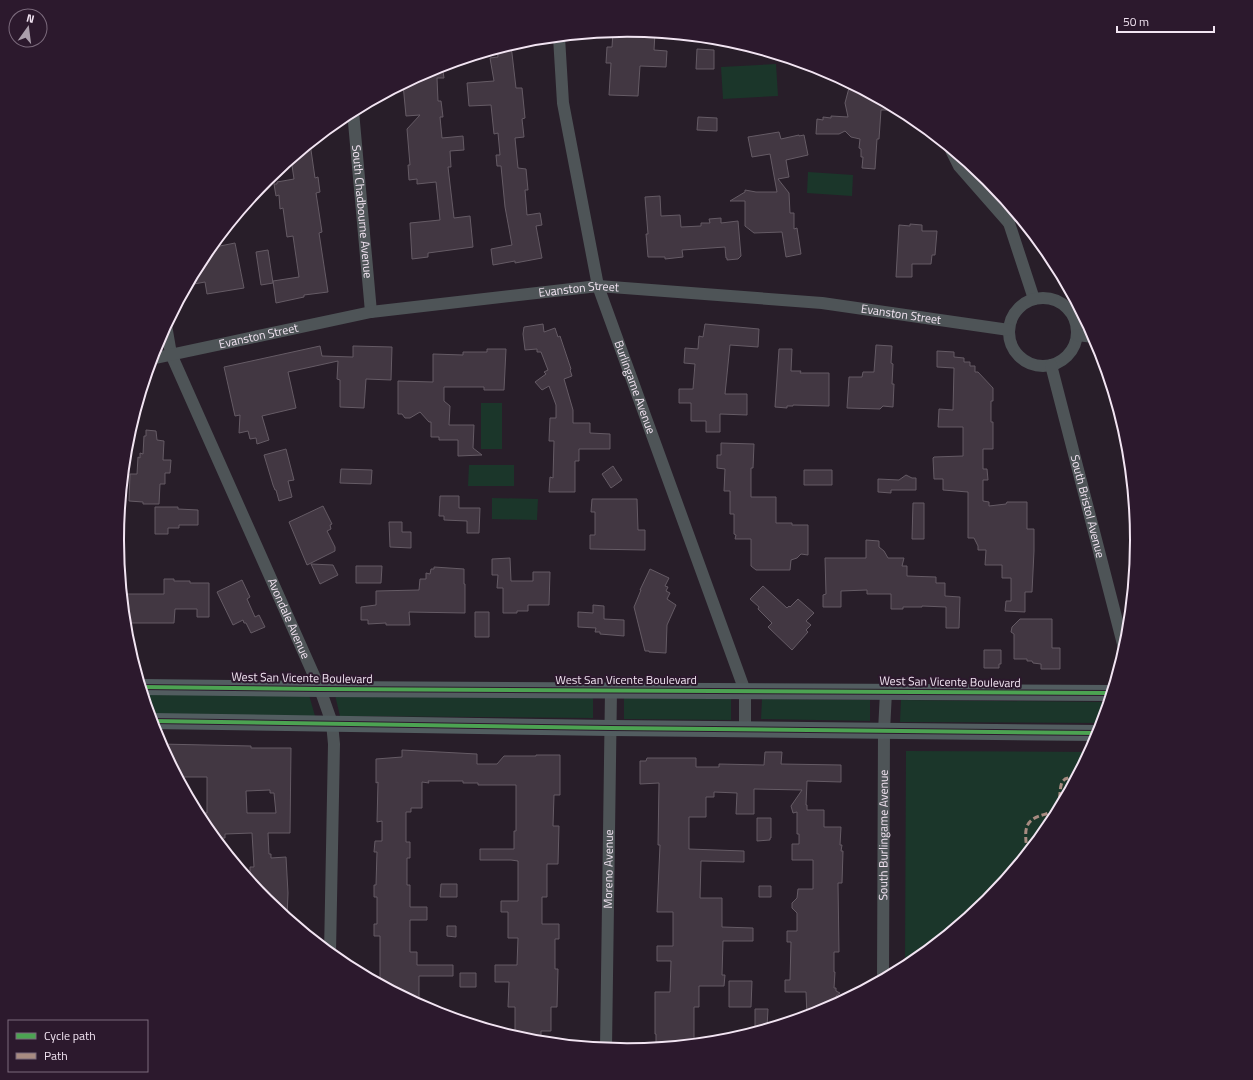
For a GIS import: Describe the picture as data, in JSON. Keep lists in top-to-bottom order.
{
  "streets": {
    "main road": ["West San Vicente Boulevard"],
    "street": [
      "South Chadbourne Avenue",
      "Evanston Street",
      "Burlingame Avenue",
      "South Bristol Avenue",
      "Avondale Avenue",
      "South Burlingame Avenue",
      "Moreno Avenue"
    ]
  },
  "crossings": [
    ["South Chadbourne Avenue", "Evanston Street"],
    ["Evanston Street", "Burlingame Avenue"],
    ["Evanston Street", "South Bristol Avenue"],
    ["Evanston Street", "Avondale Avenue"],
    ["Burlingame Avenue", "West San Vicente Boulevard"],
    ["Avondale Avenue", "West San Vicente Boulevard"],
    ["West San Vicente Boulevard", "South Burlingame Avenue"],
    ["West San Vicente Boulevard", "Moreno Avenue"]
  ],
  "legend": ["Cycle path", "Path"],
  "scale_bar": "50 m",
  "north": "top"
}
